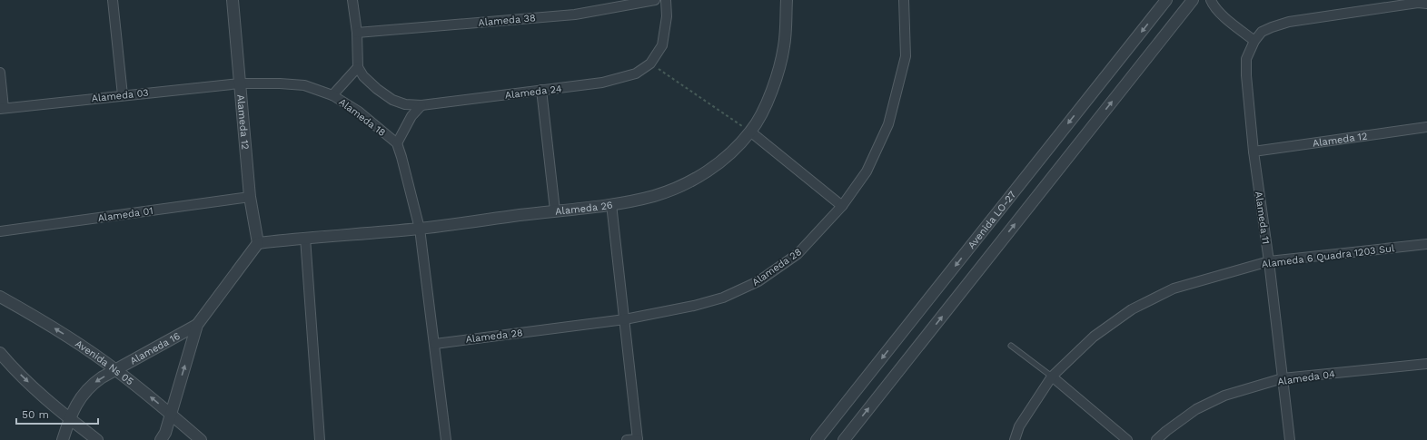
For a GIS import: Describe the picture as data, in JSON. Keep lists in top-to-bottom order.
{
  "streets": {
    "street": [
      "Alameda 38",
      "Alameda 24",
      "Alameda 03",
      "Alameda 18",
      "Alameda 12",
      "Alameda 26",
      "Alameda 01",
      "Alameda 11",
      "Avenida LO-27",
      "Alameda 6 Quadra 1203 Sul",
      "Alameda 28",
      "Alameda 16",
      "Avenida Ns 05",
      "Alameda 04"
    ]
  },
  "crossings": [
    ["Alameda 03", "Alameda 18"],
    ["Alameda 03", "Alameda 12"],
    ["Alameda 18", "Alameda 12"],
    ["Alameda 12", "Alameda 26"],
    ["Alameda 12", "Alameda 01"],
    ["Alameda 12", "Alameda 11"],
    ["Alameda 12", "Alameda 16"],
    ["Alameda 26", "Alameda 16"],
    ["Alameda 11", "Alameda 6 Quadra 1203 Sul"],
    ["Alameda 11", "Alameda 04"],
    ["Alameda 16", "Avenida Ns 05"]
  ],
  "scale_bar": "50 m"
}
